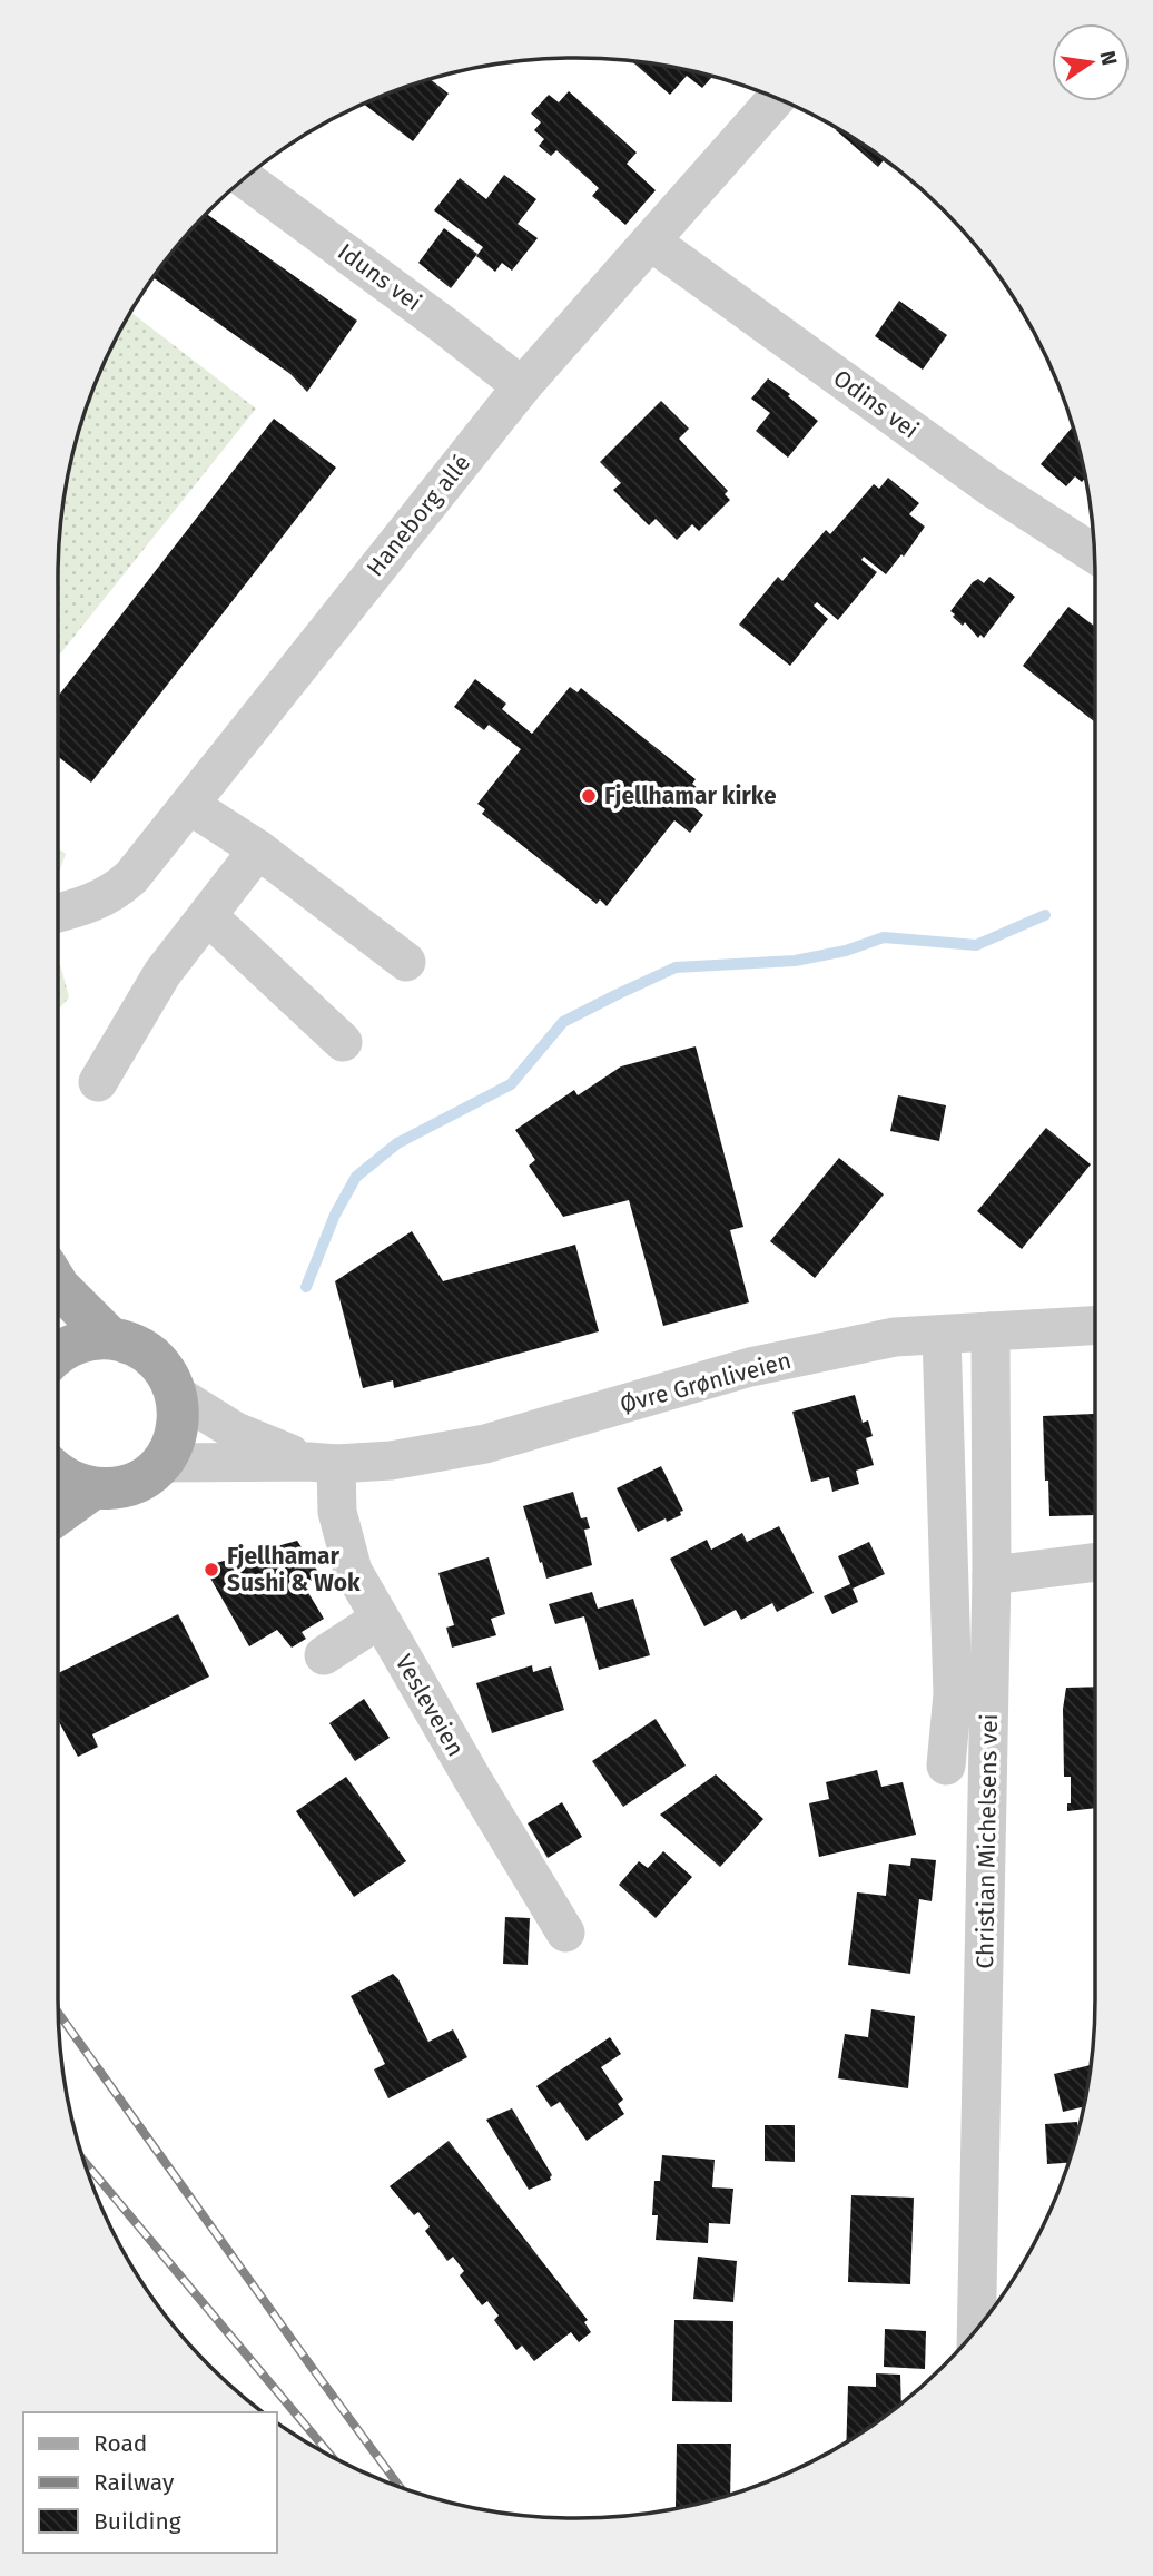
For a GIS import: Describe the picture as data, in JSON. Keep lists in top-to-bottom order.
{
  "streets": {
    "street": [
      "Iduns vei",
      "Odins vei",
      "Haneborg allé",
      "Øvre Grønliveien",
      "Vesleveien",
      "Christian Michelsens vei"
    ]
  },
  "crossings": [
    ["Iduns vei", "Haneborg allé"],
    ["Odins vei", "Haneborg allé"],
    ["Øvre Grønliveien", "Vesleveien"],
    ["Øvre Grønliveien", "Christian Michelsens vei"]
  ],
  "places": ["Fjellhamar kirke", "Fjellhamar Sushi & Wok"],
  "legend": ["Road", "Railway", "Building"],
  "north": "right"
}
